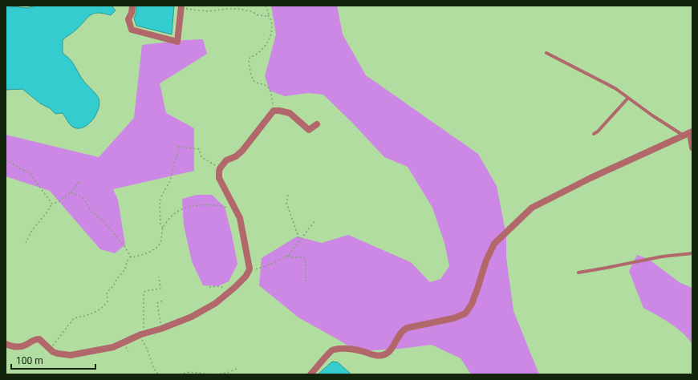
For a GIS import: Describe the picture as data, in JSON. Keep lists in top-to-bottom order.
{
  "scale_bar": "100 m"
}
